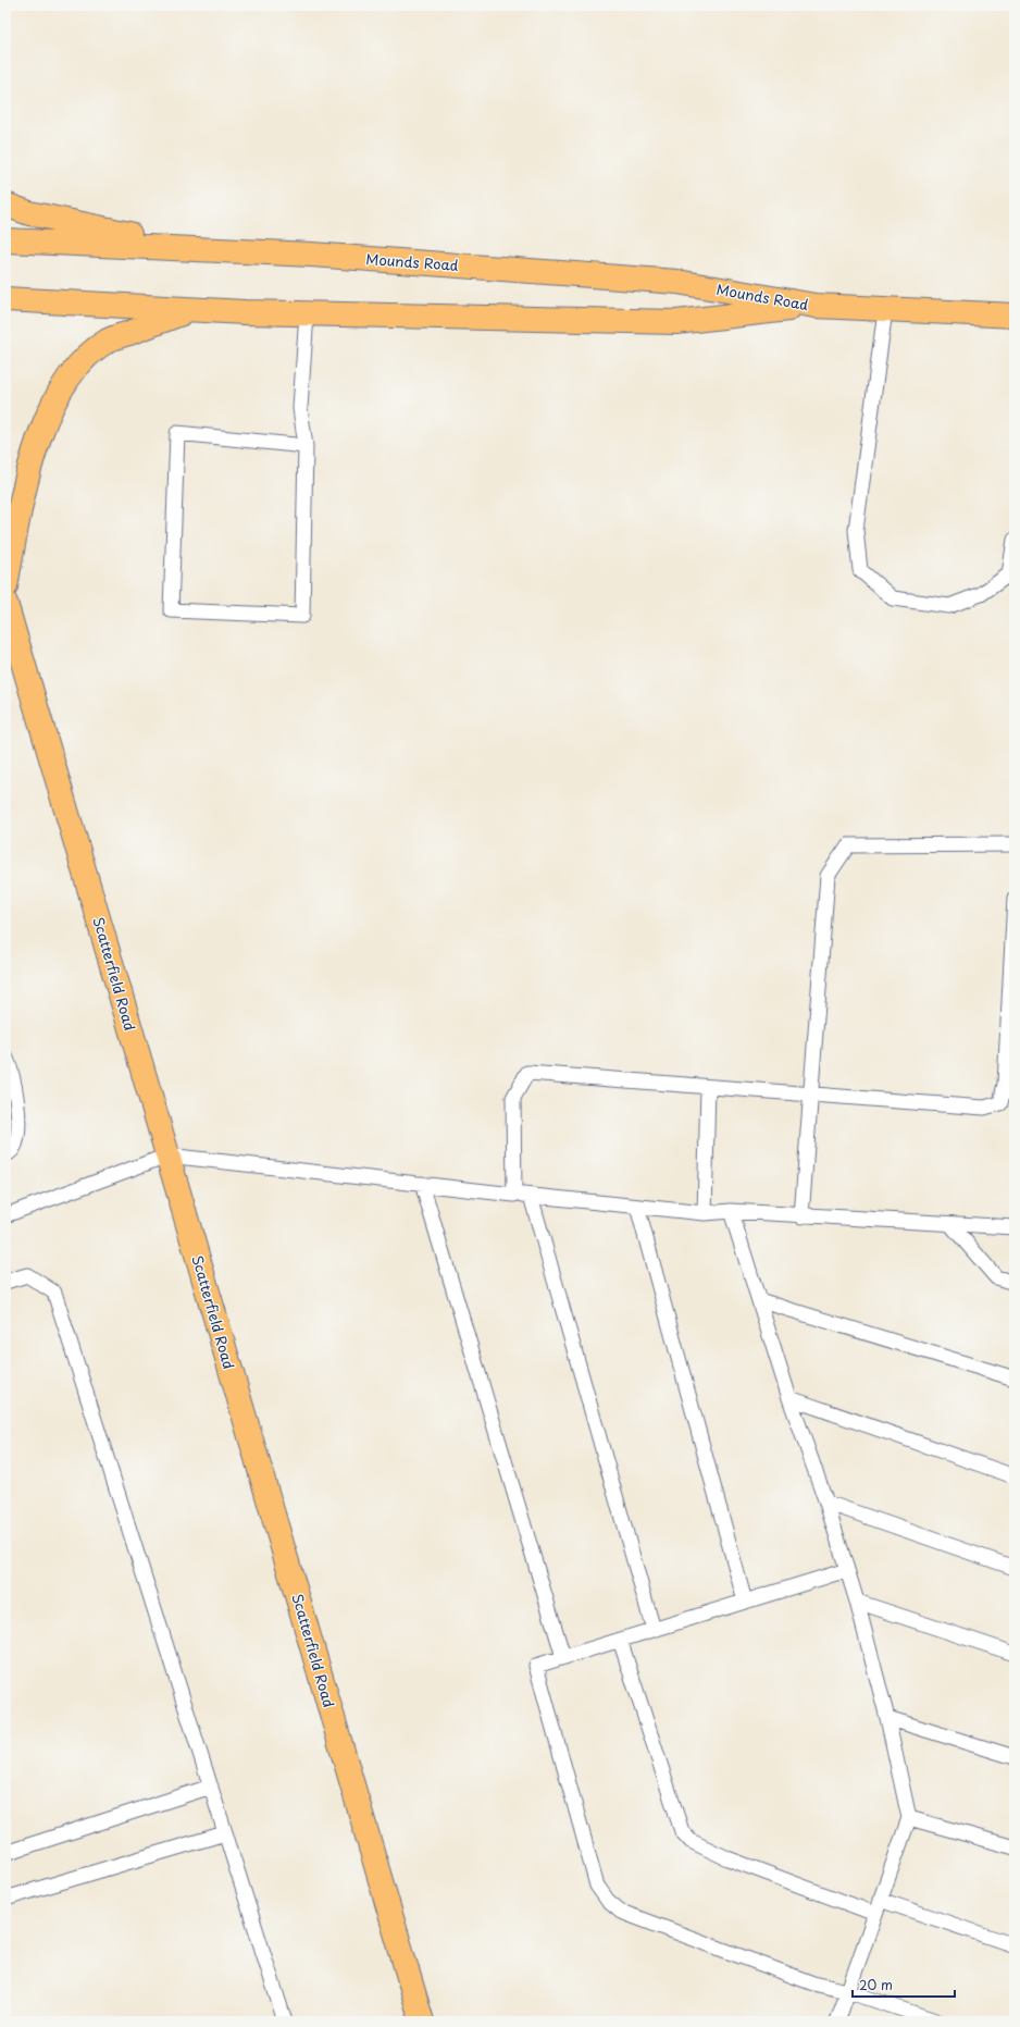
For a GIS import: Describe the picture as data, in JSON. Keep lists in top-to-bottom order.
{
  "streets": {
    "main road": ["Mounds Road", "Scatterfield Road"]
  },
  "scale_bar": "20 m"
}
